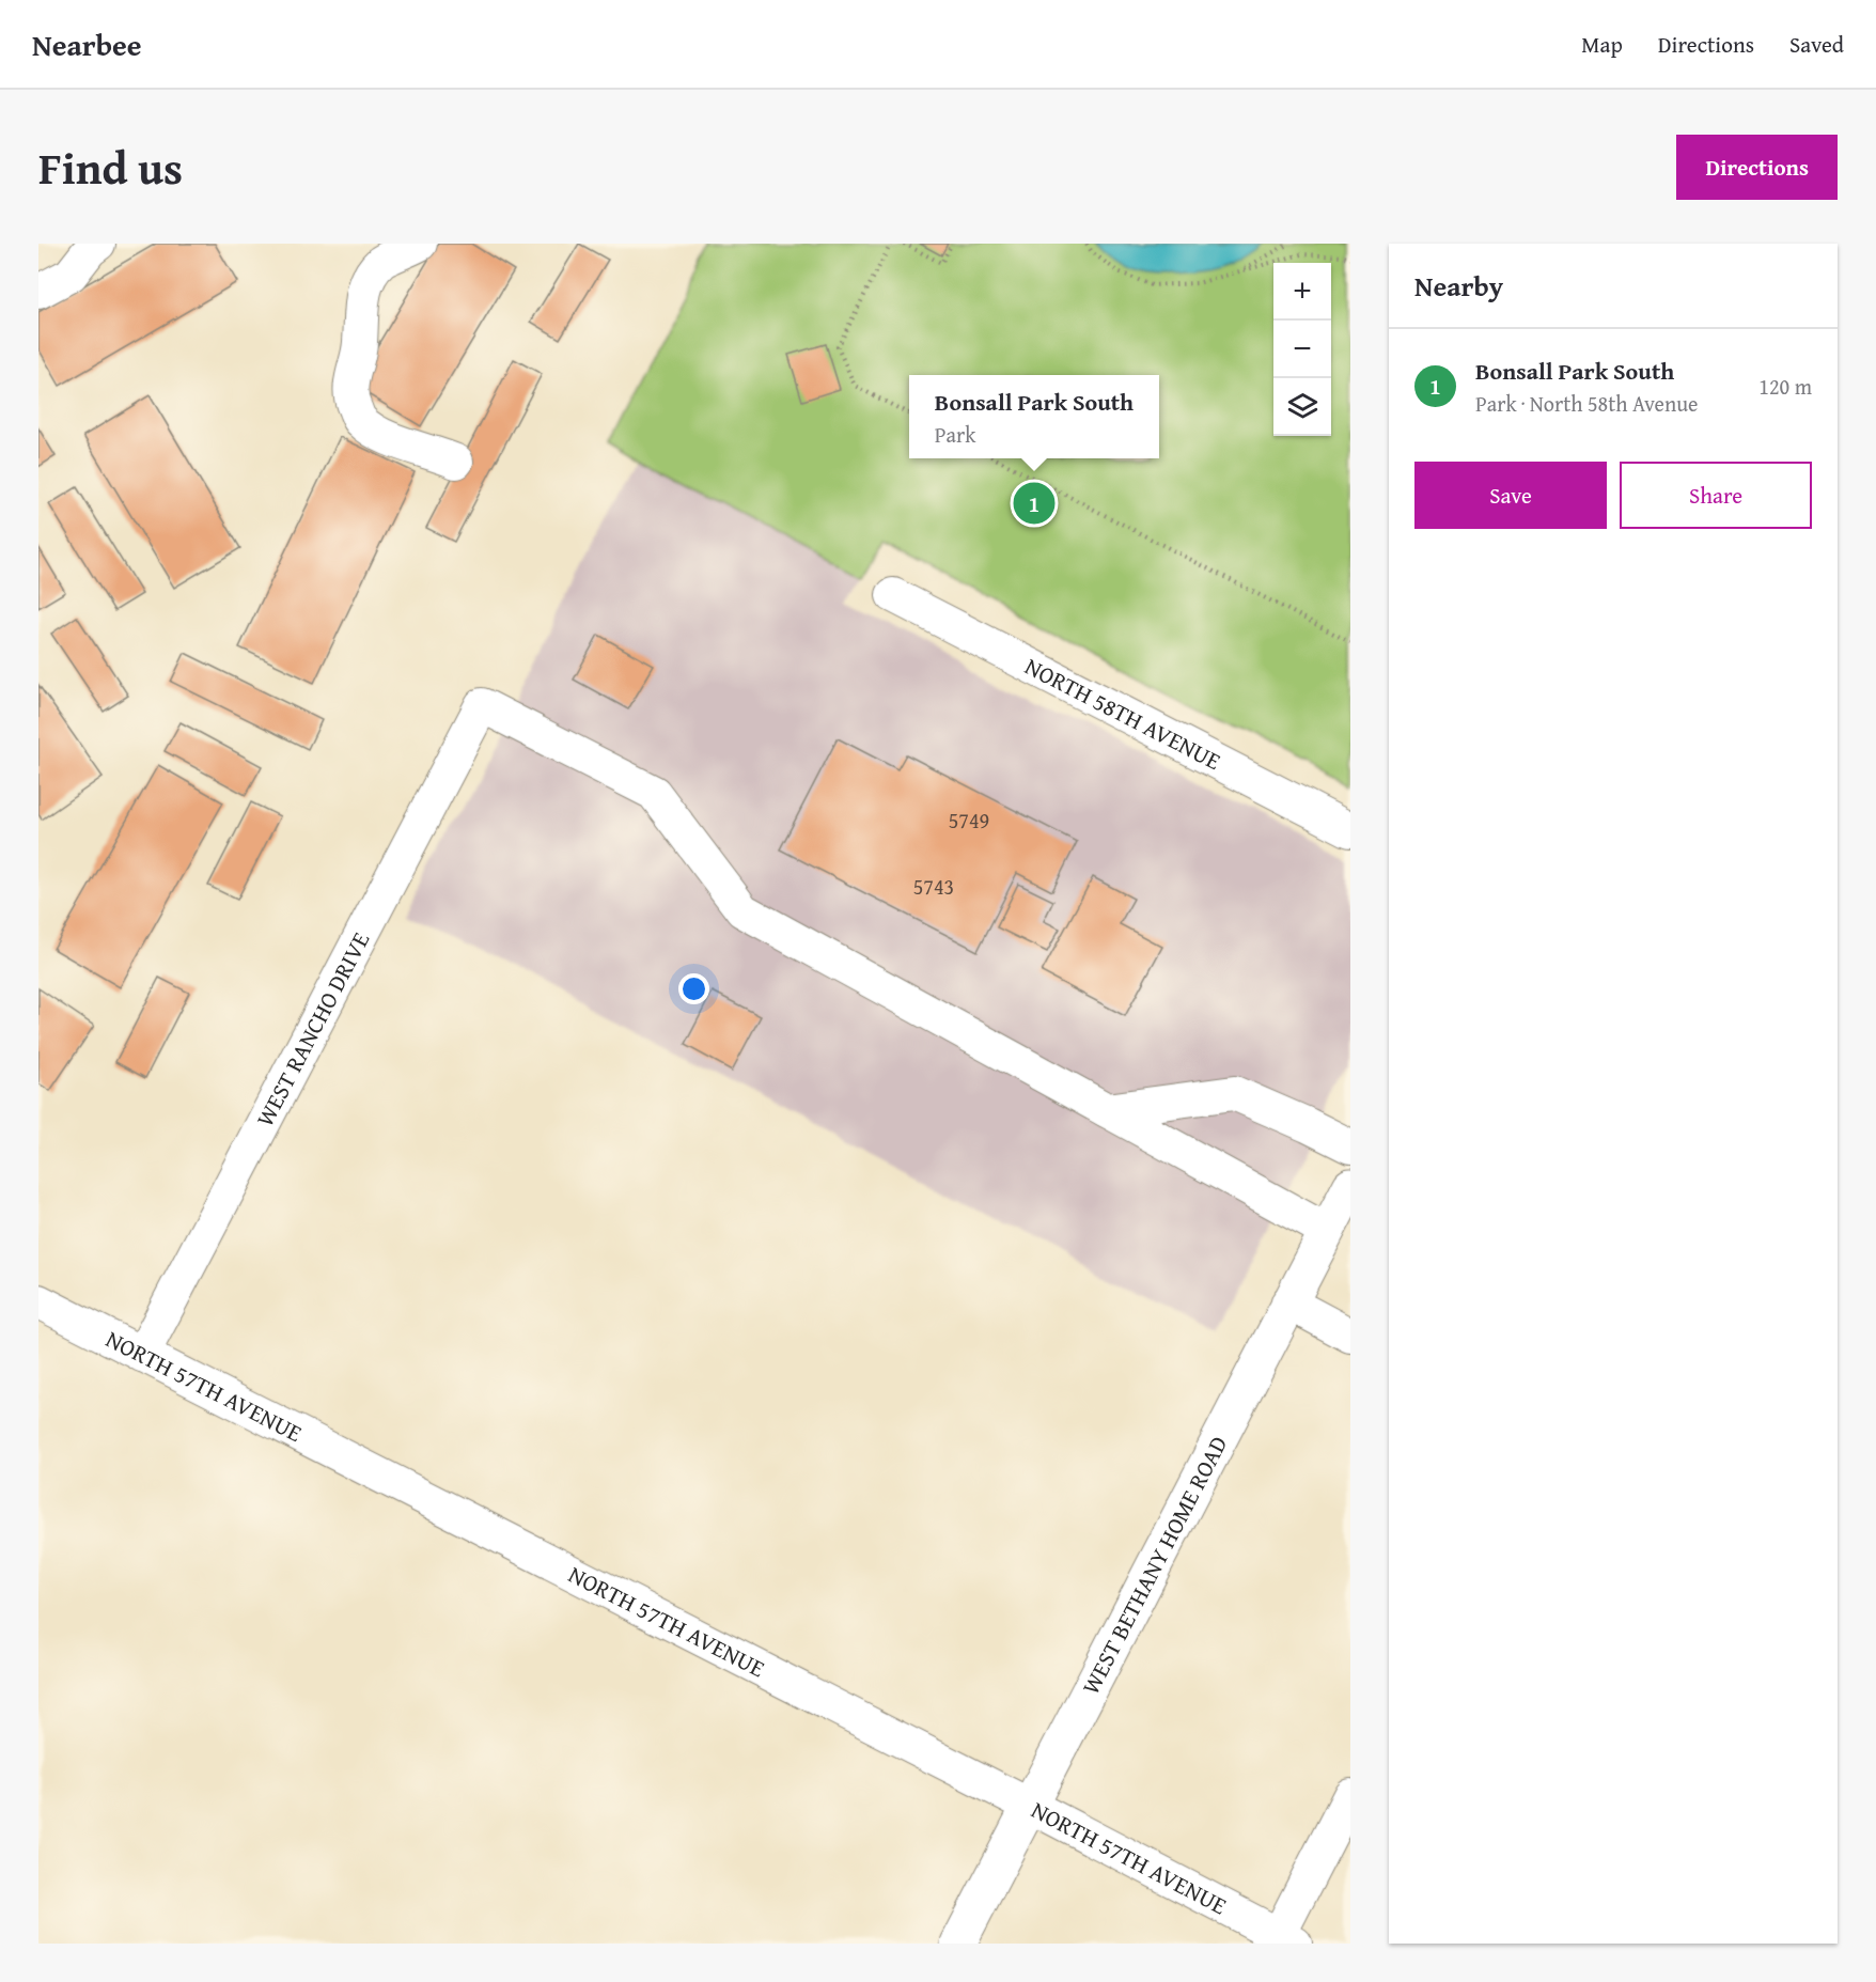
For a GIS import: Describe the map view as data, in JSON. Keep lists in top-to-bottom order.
{
  "streets": {
    "main road": ["WEST BETHANY HOME ROAD"],
    "street": ["NORTH 58TH AVENUE", "WEST RANCHO DRIVE", "NORTH 57TH AVENUE"]
  },
  "crossings": [
    ["WEST RANCHO DRIVE", "NORTH 57TH AVENUE"],
    ["NORTH 57TH AVENUE", "WEST BETHANY HOME ROAD"]
  ],
  "house_numbers": ["5749", "5743"],
  "page": {
    "header": "Nearbee",
    "nav": ["Map", "Directions", "Saved"],
    "title": "Find us",
    "buttons": [
      "Directions",
      ["Save", "Share"]
    ],
    "heading": "Nearby",
    "map_buttons": ["+", "−"],
    "list": [
      {
        "mark": "1",
        "name": "Bonsall Park South",
        "note": "Park · North 58th Avenue",
        "value": "120 m"
      }
    ],
    "popup": ["Bonsall Park South", "Park"],
    "pins": "1"
  }
}
